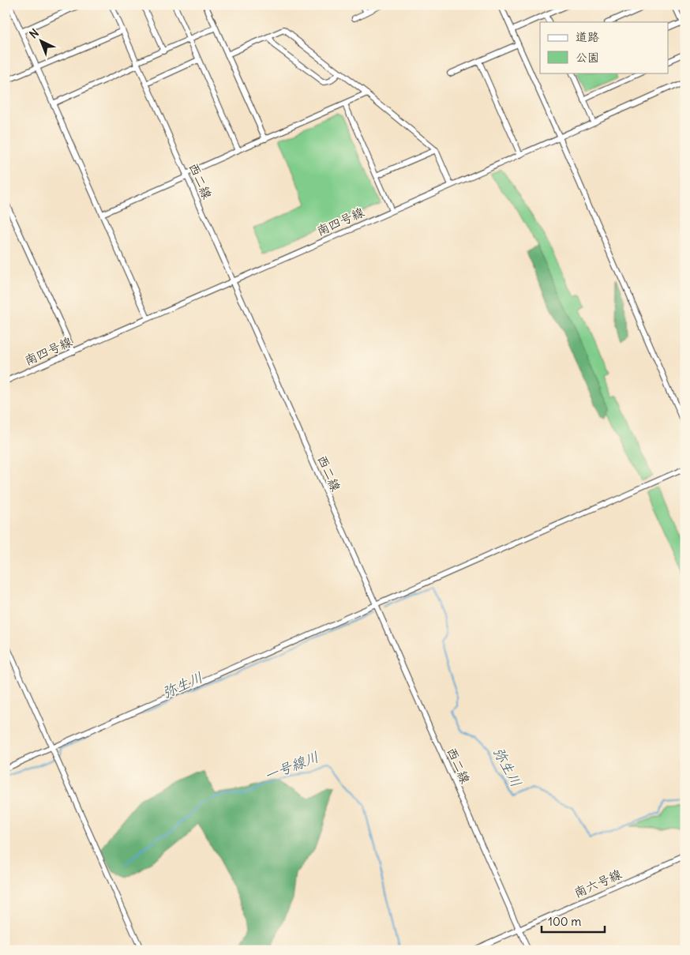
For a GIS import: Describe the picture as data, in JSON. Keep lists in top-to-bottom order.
{
  "streets": {
    "street": ["西二線", "南四号線", "南六号線"]
  },
  "crossings": [
    ["西二線", "南四号線"],
    ["西二線", "南六号線"]
  ],
  "water": ["弥生川", "一号線川"],
  "legend": ["道路", "公園"],
  "scale_bar": "100 m",
  "north": "top left"
}
